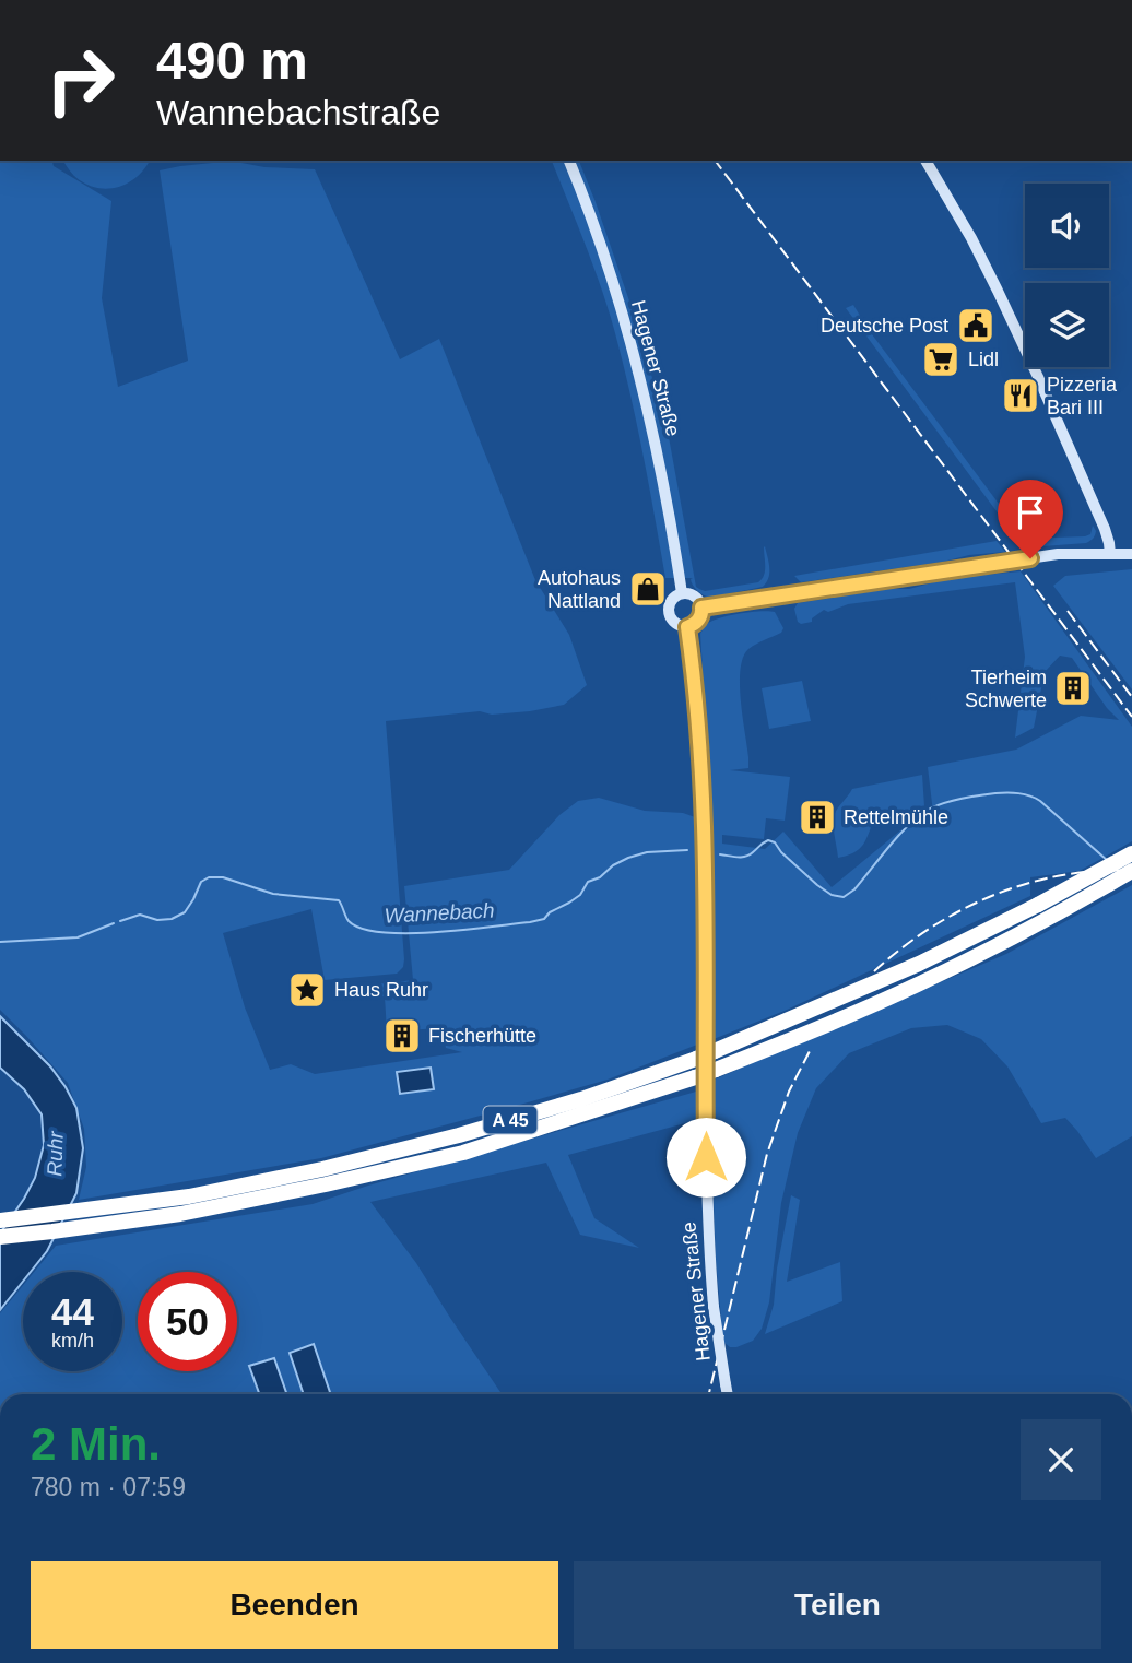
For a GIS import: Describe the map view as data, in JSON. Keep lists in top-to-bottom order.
{
  "streets": {
    "highway": ["A 45"],
    "main road": ["Hagener Straße"]
  },
  "water": ["Wannebach", "Ruhr"],
  "places": {
    "public building": ["Deutsche Post"],
    "supermarket": ["Lidl"],
    "restaurant": ["Pizzeria Bari III"],
    "shop": ["Autohaus Nattland"],
    "building": ["Tierheim Schwerte", "Rettelmühle", "Fischerhütte"],
    "place": ["Haus Ruhr"]
  },
  "page": {
    "turn": ["490 m", "Wannebachstraße"],
    "speed": "44 km/h",
    "limit": "50",
    "heading": ["2 Min.", "780 m · 07:59"],
    "buttons": ["Beenden", "Teilen"]
  }
}
